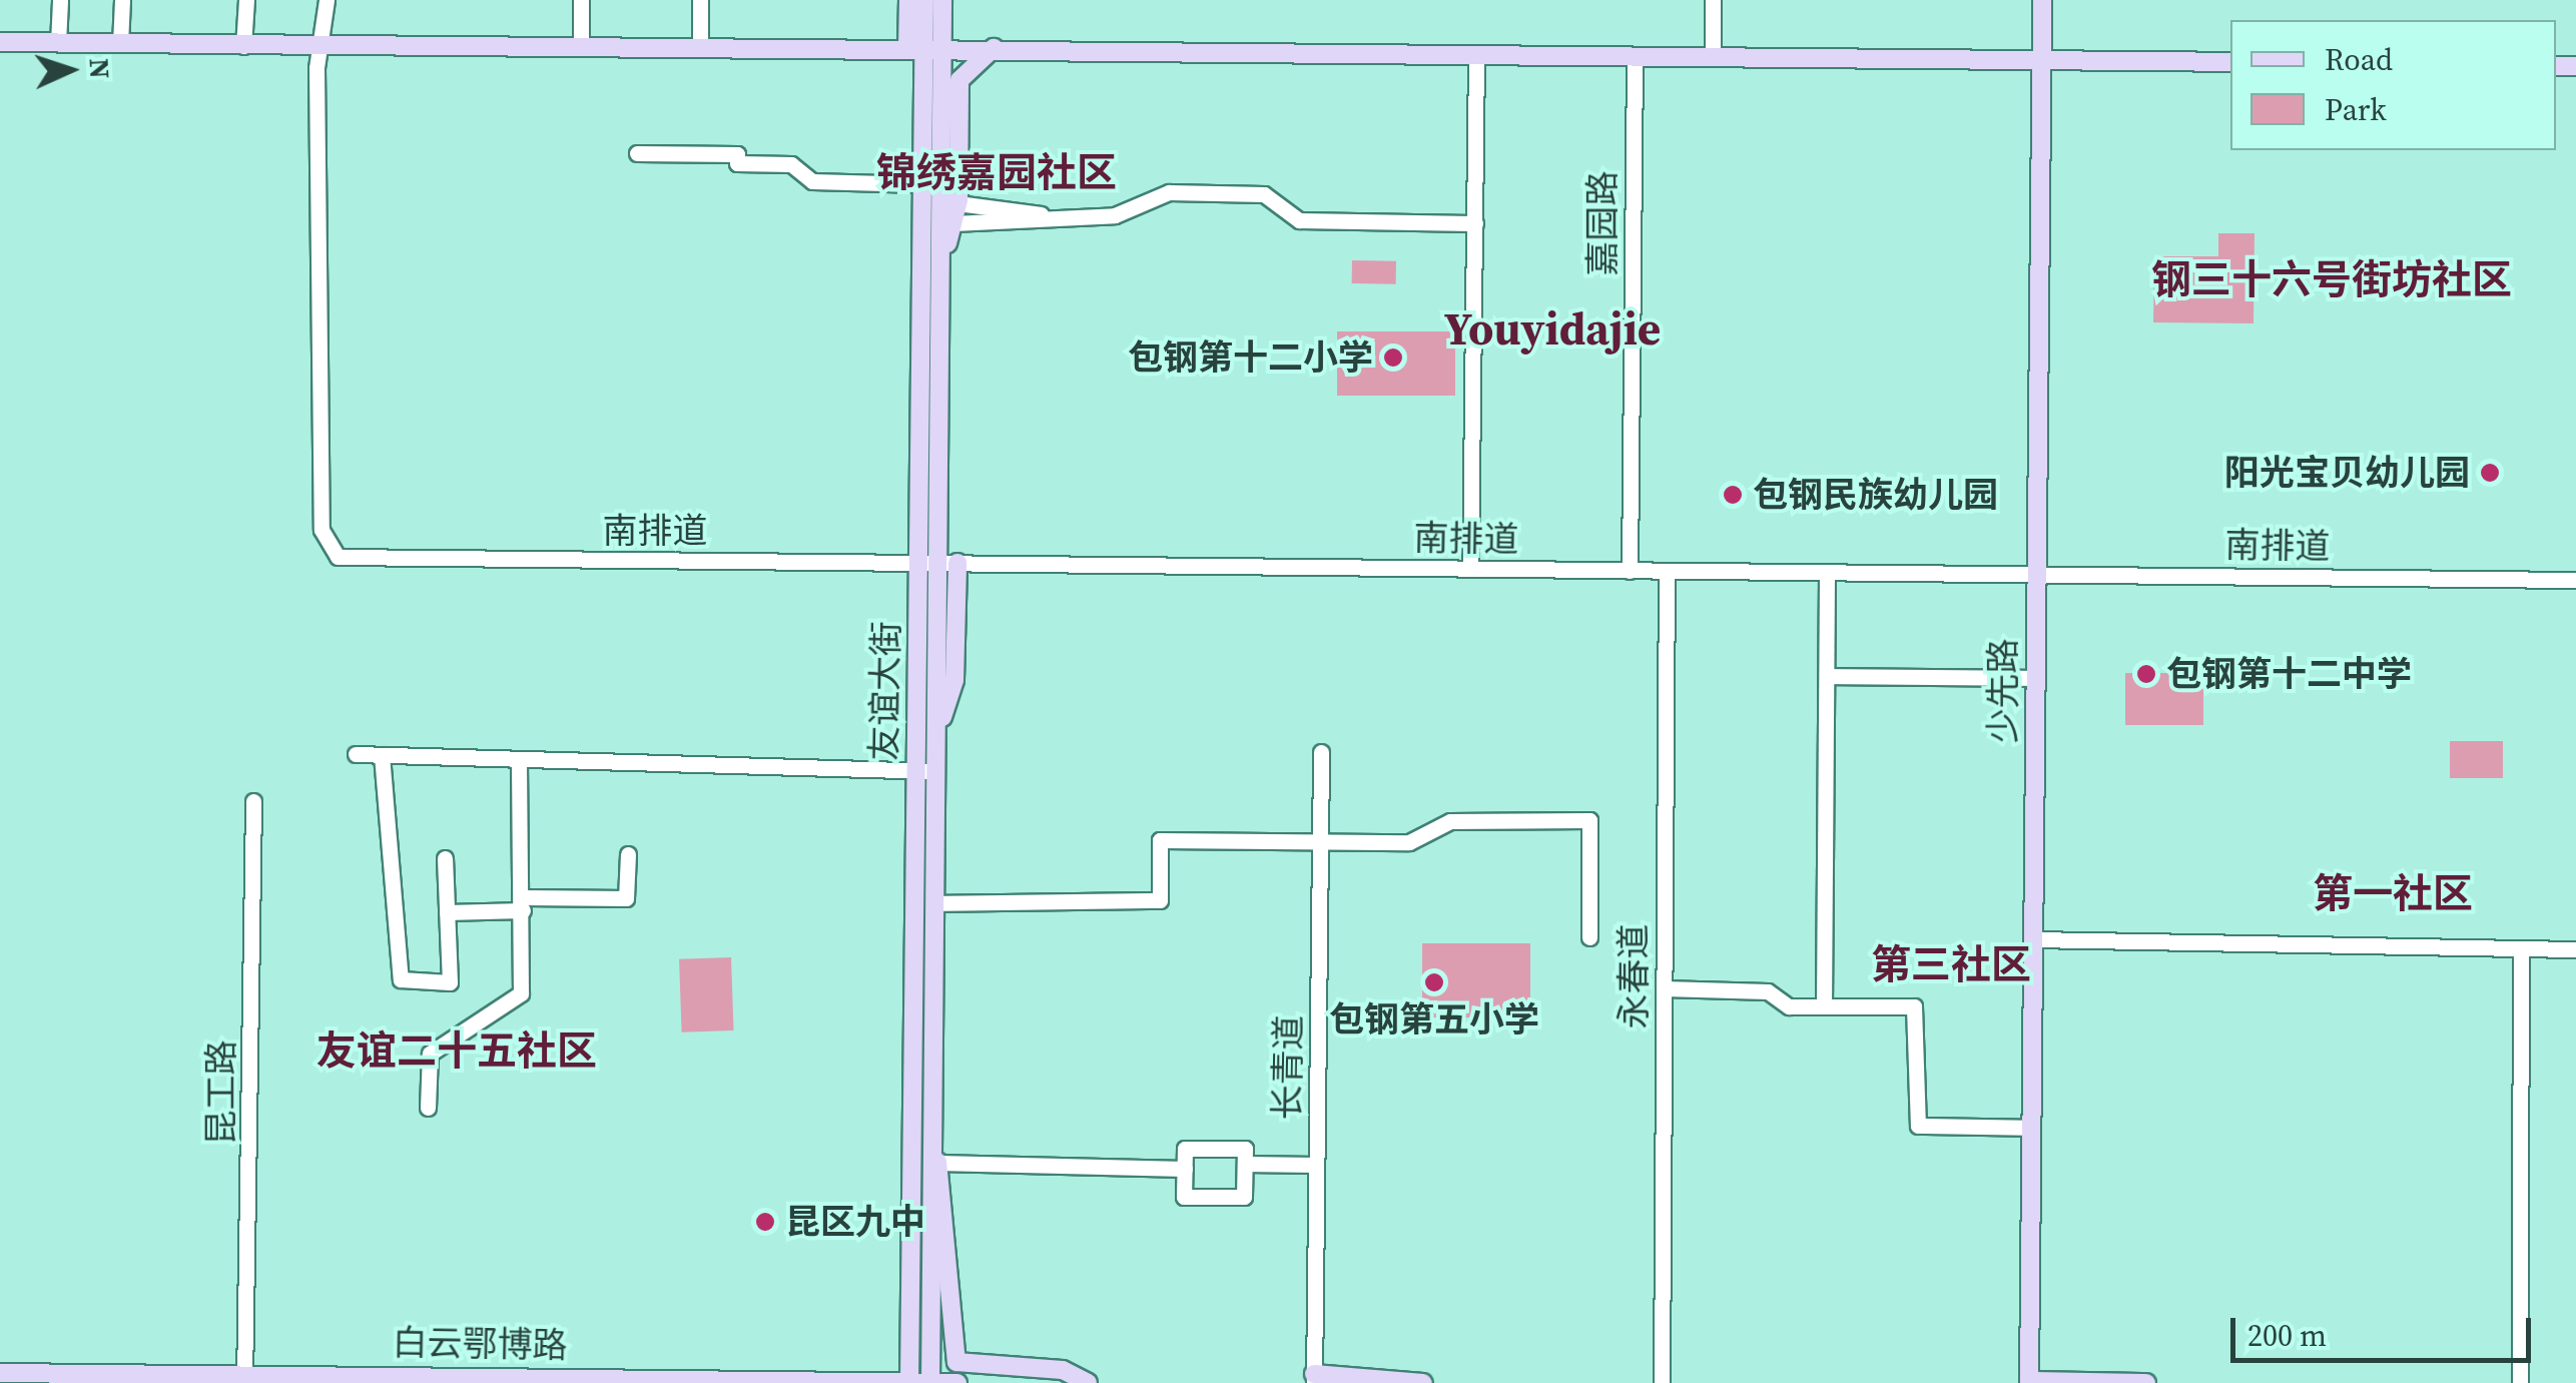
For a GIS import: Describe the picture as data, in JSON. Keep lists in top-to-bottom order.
{
  "streets": {
    "main road": ["友谊大街", "少先路", "白云鄂博路"],
    "street": [
      "嘉园路",
      "南排道",
      "永春道",
      "长青道",
      "昆工路"
    ]
  },
  "crossings": [
    ["嘉园路", "南排道"],
    ["南排道", "友谊大街"],
    ["南排道", "少先路"],
    ["南排道", "永春道"],
    ["友谊大街", "白云鄂博路"],
    ["昆工路", "白云鄂博路"]
  ],
  "districts": [
    "锦绣嘉园社区",
    "钢三十六号街坊社区",
    "Youyidajie",
    "第一社区",
    "第三社区",
    "友谊二十五社区"
  ],
  "places": [
    "包钢第十二小学",
    "阳光宝贝幼儿园",
    "包钢民族幼儿园",
    "包钢第十二中学",
    "包钢第五小学",
    "昆区九中"
  ],
  "legend": ["Road", "Park"],
  "scale_bar": "200 m",
  "north": "right"
}
